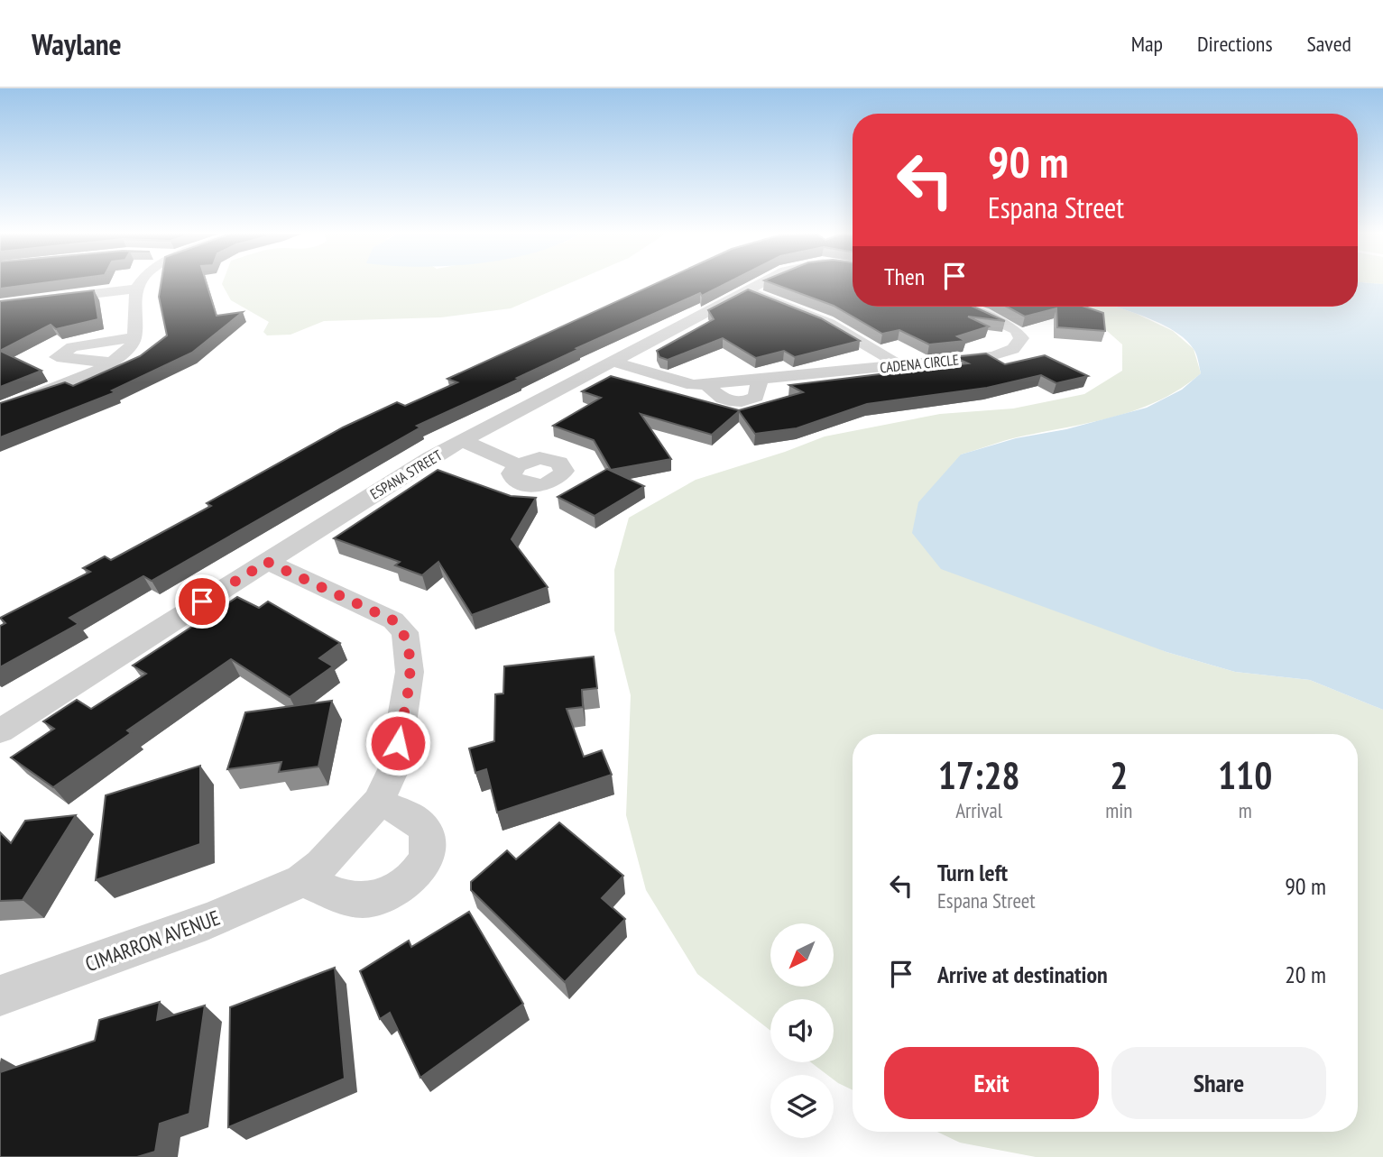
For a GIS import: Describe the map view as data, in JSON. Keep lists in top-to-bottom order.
{
  "streets": {
    "street": ["CADENA CIRCLE", "ESPANA STREET", "CIMARRON AVENUE"]
  },
  "crossings": [
    ["CADENA CIRCLE", "ESPANA STREET"],
    ["ESPANA STREET", "CIMARRON AVENUE"]
  ],
  "north": "bottom left",
  "page": {
    "header": "Waylane",
    "nav": ["Map", "Directions", "Saved"],
    "turn": ["90 m", "Espana Street"],
    "then": "Then",
    "eta": [
      "17:28",
      "Arrival",
      "2",
      "min",
      "110",
      "m"
    ],
    "list": [
      {
        "name": "Turn left",
        "note": "Espana Street",
        "value": "90 m"
      },
      {
        "name": "Arrive at destination",
        "value": "20 m"
      }
    ],
    "buttons": ["Exit", "Share"]
  }
}
